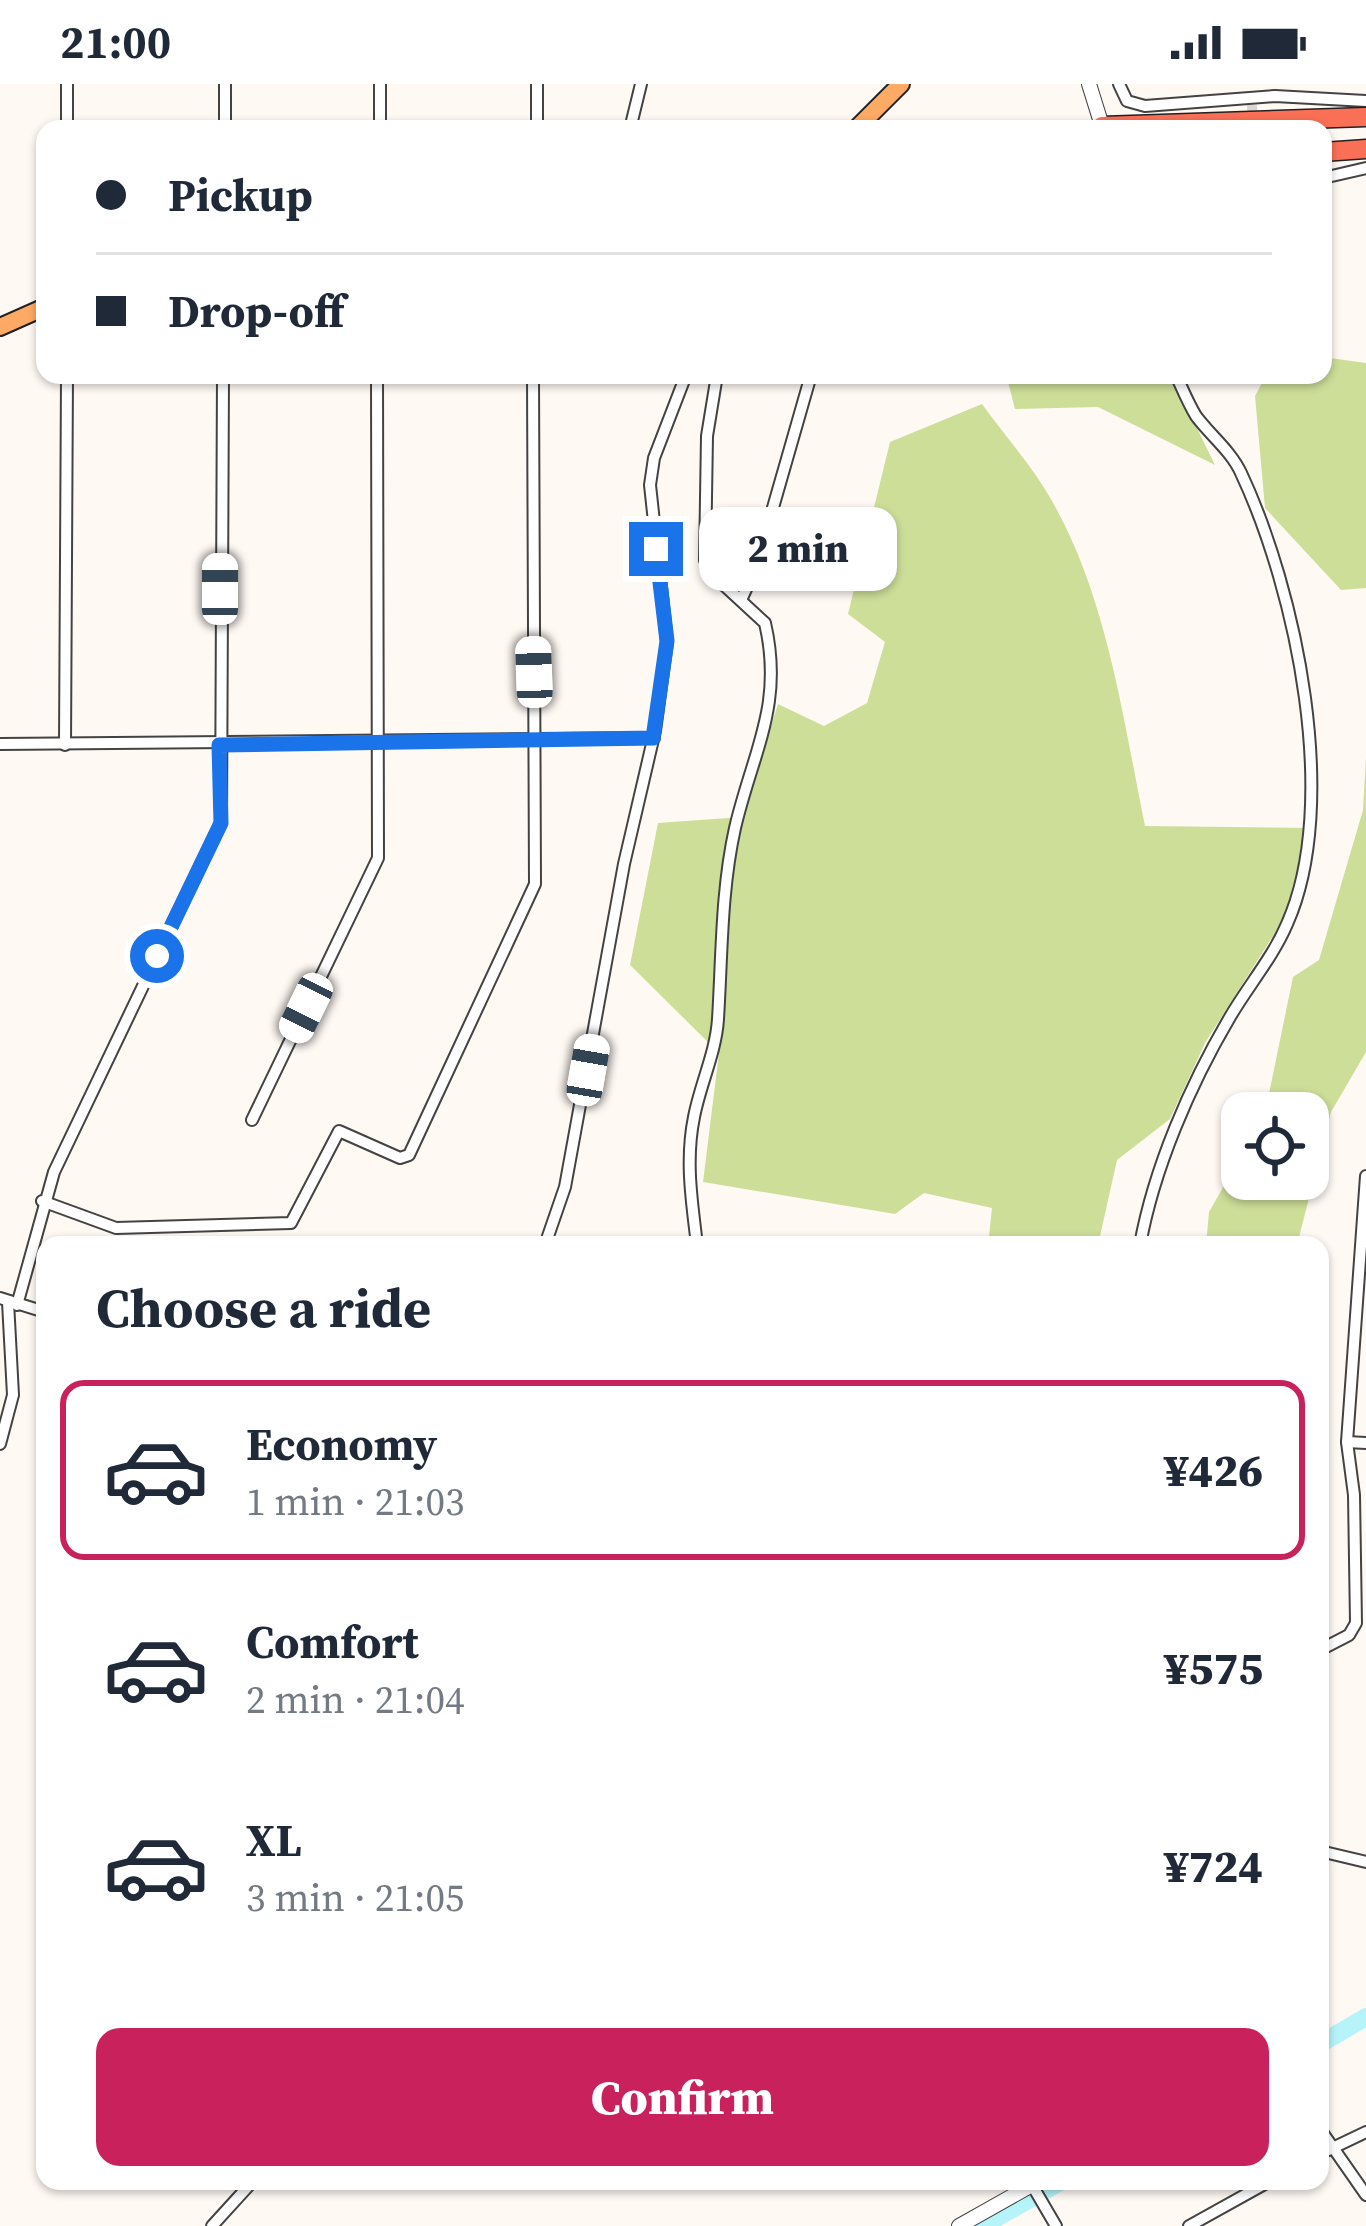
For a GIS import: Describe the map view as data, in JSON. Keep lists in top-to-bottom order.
{
  "page": {
    "status": "21:00",
    "banner": ["Pickup", "Drop-off"],
    "bubble": "2 min",
    "heading": "Choose a ride",
    "list": [
      {
        "name": "Economy",
        "note": "1 min · 21:03",
        "value": "¥426"
      },
      {
        "name": "Comfort",
        "note": "2 min · 21:04",
        "value": "¥575"
      },
      {
        "name": "XL",
        "note": "3 min · 21:05",
        "value": "¥724"
      }
    ],
    "buttons": "Confirm"
  }
}
